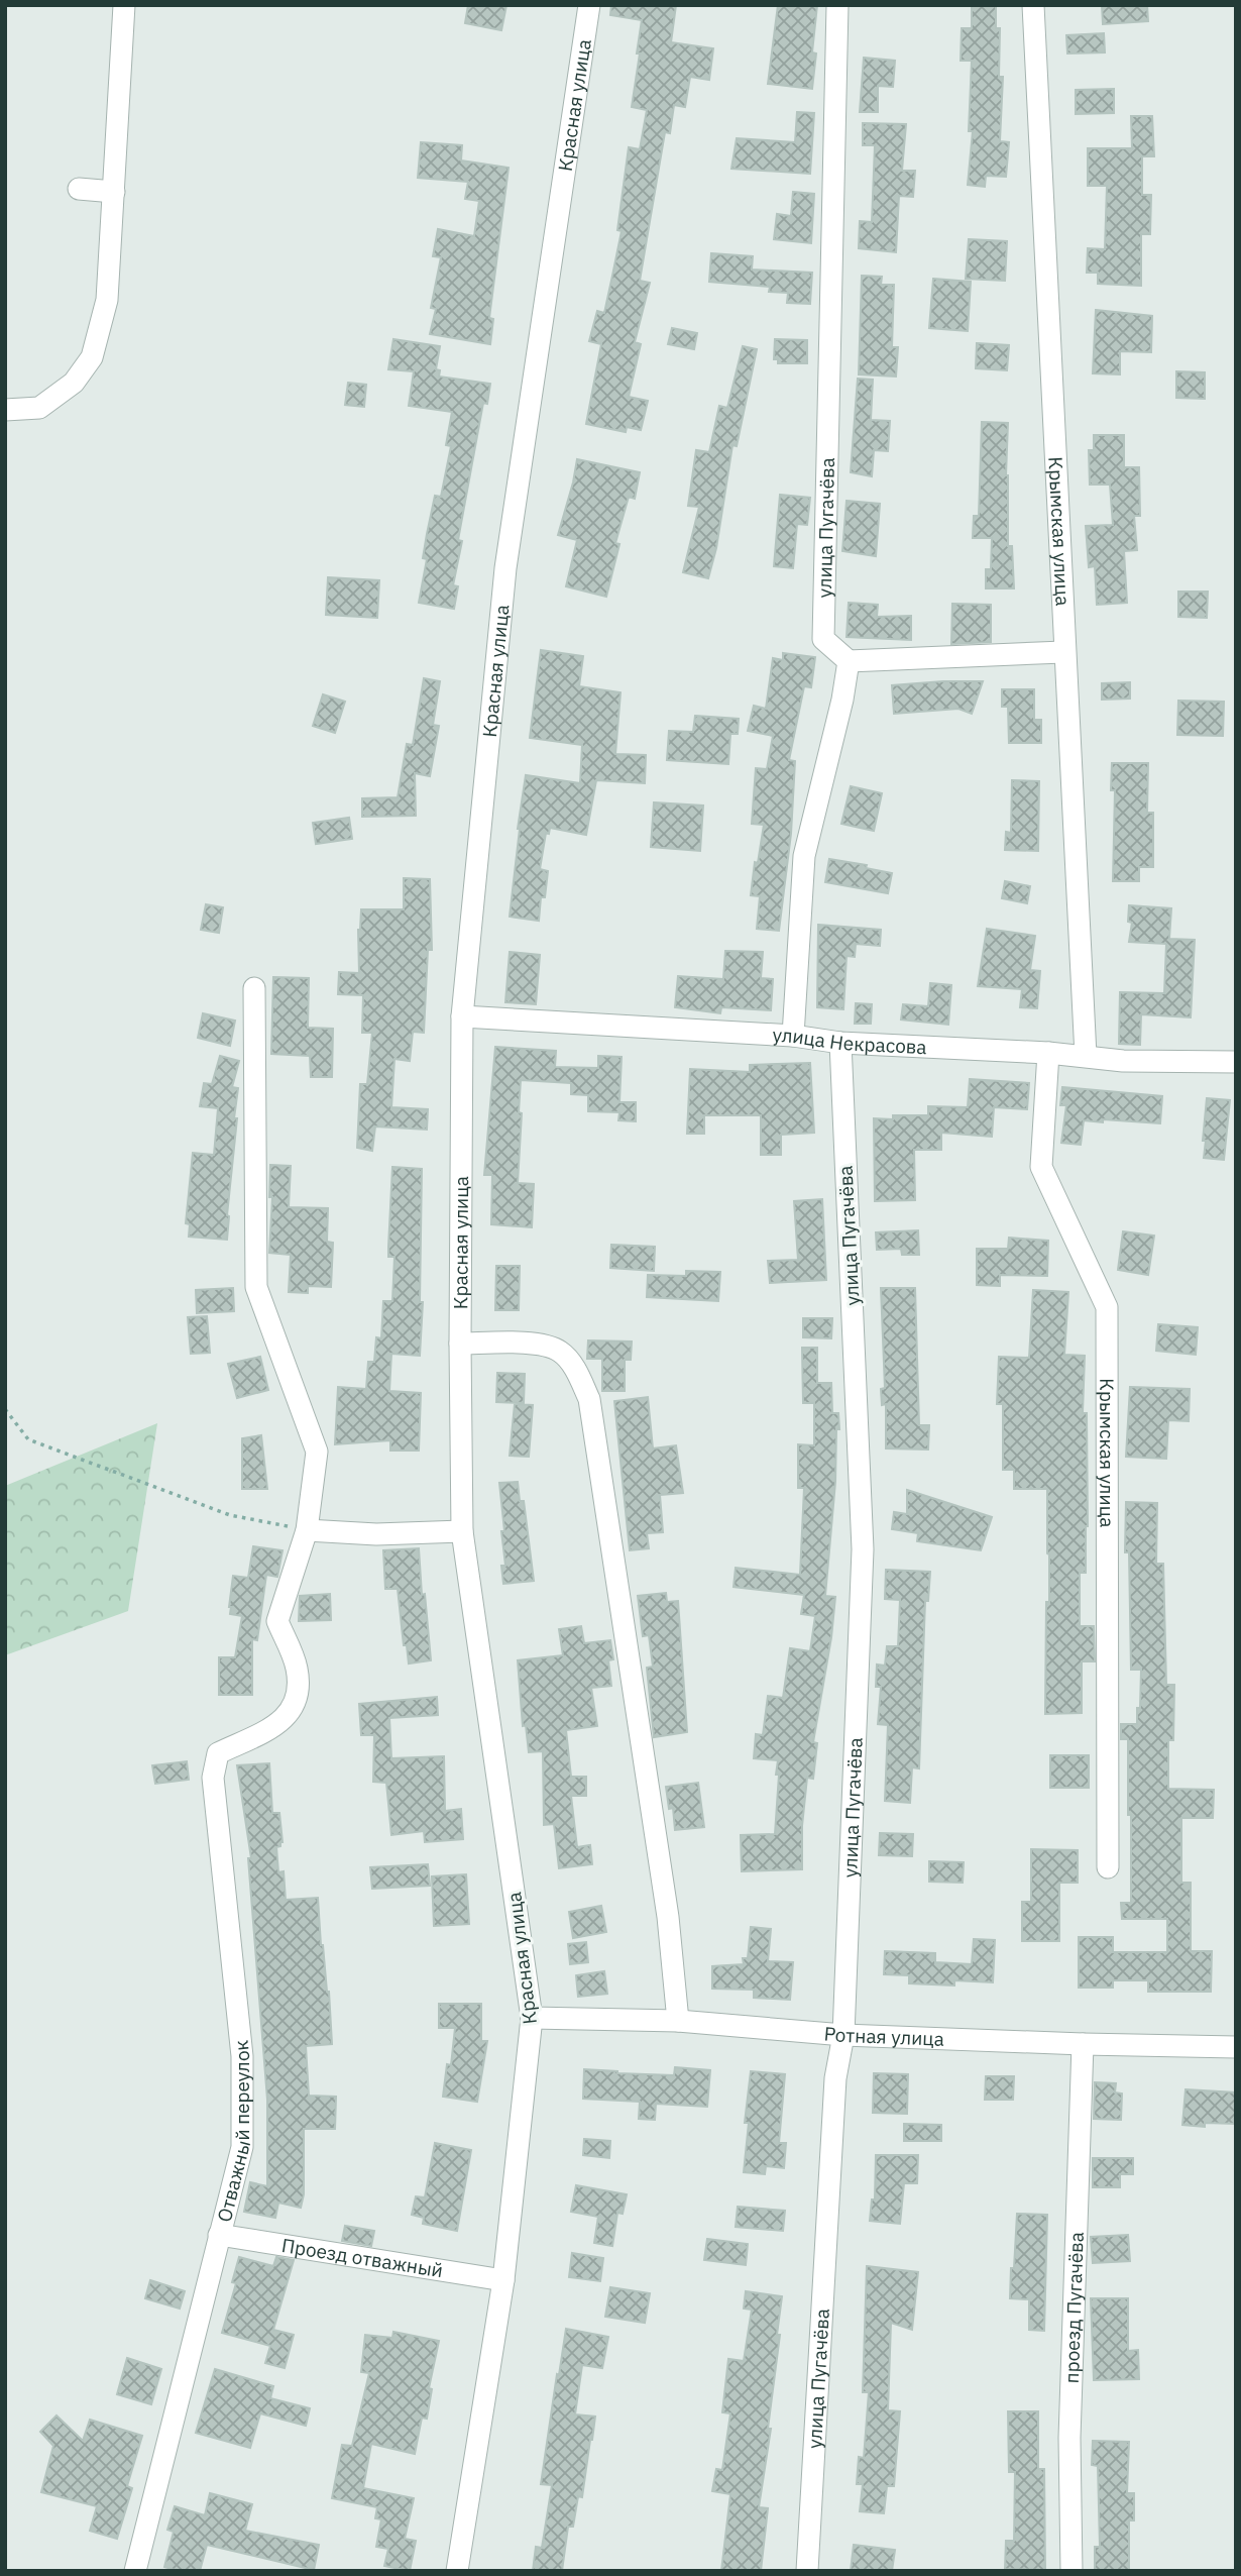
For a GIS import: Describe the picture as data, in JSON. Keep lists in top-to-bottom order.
{
  "streets": {
    "street": [
      "Красная улица",
      "улица Пугачёва",
      "Крымская улица",
      "улица Некрасова",
      "Ротная улица",
      "Отважный переулок",
      "Проезд отважный",
      "проезд Пугачёва"
    ]
  },
  "crossings": [
    ["Красная улица", "улица Некрасова"],
    ["Красная улица", "Ротная улица"],
    ["Красная улица", "Проезд отважный"],
    ["улица Пугачёва", "улица Некрасова"],
    ["улица Пугачёва", "Ротная улица"],
    ["Крымская улица", "улица Некрасова"],
    ["Ротная улица", "проезд Пугачёва"],
    ["Отважный переулок", "Проезд отважный"]
  ]
}
